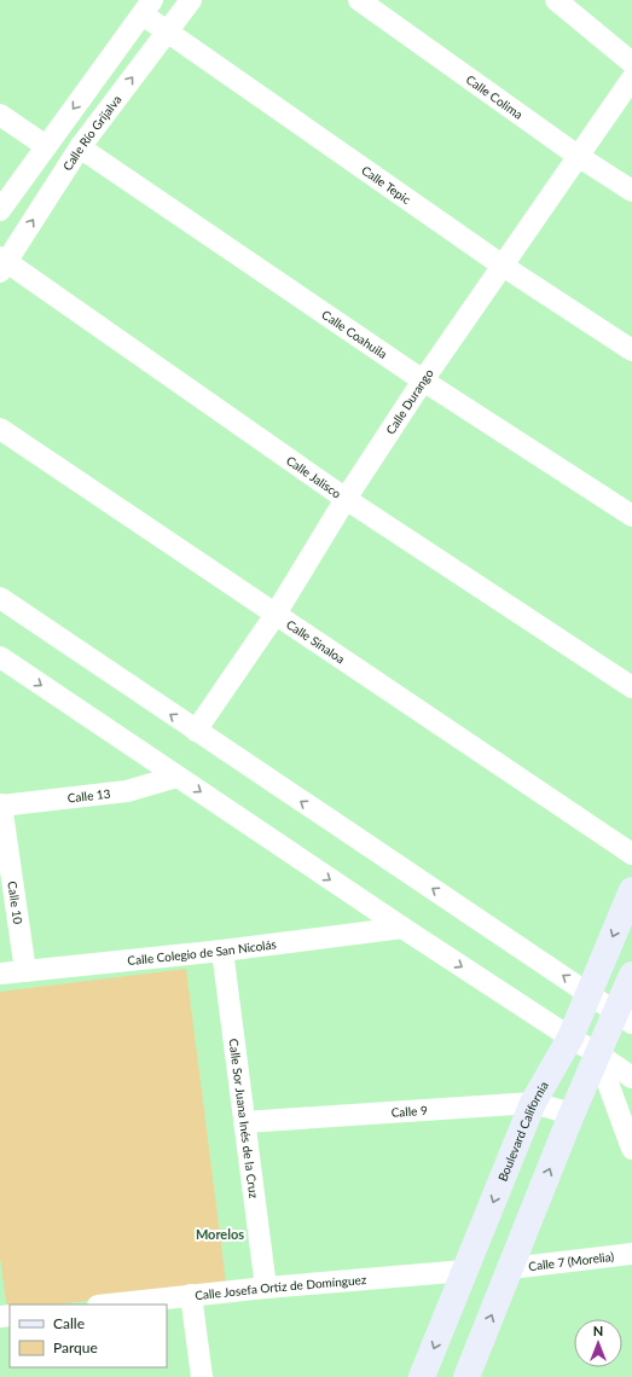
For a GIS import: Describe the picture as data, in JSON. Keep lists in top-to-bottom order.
{
  "streets": {
    "street": [
      "Calle Colima",
      "Calle Río Grijalva",
      "Calle Tepic",
      "Calle Coahuila",
      "Calle Durango",
      "Calle Jalisco",
      "Calle Sinaloa",
      "Calle 13",
      "Calle 10",
      "Calle Colegio de San Nicolás",
      "Calle 9",
      "Calle Sor Juana Inés de la Cruz",
      "Boulevard California",
      "Calle 7 (Morelia)",
      "Calle Josefa Ortiz de Domínguez"
    ]
  },
  "crossings": [
    ["Calle Colima", "Calle Durango"],
    ["Calle Río Grijalva", "Calle Tepic"],
    ["Calle Río Grijalva", "Calle Coahuila"],
    ["Calle Río Grijalva", "Calle Jalisco"],
    ["Calle Tepic", "Calle Durango"],
    ["Calle Coahuila", "Calle Durango"],
    ["Calle Durango", "Calle Jalisco"],
    ["Calle Durango", "Calle Sinaloa"],
    ["Calle 13", "Calle 10"],
    ["Calle 10", "Calle Colegio de San Nicolás"],
    ["Calle Colegio de San Nicolás", "Calle Sor Juana Inés de la Cruz"],
    ["Calle 9", "Calle Sor Juana Inés de la Cruz"],
    ["Calle 9", "Boulevard California"],
    ["Calle Sor Juana Inés de la Cruz", "Calle Josefa Ortiz de Domínguez"],
    ["Boulevard California", "Calle Josefa Ortiz de Domínguez"]
  ],
  "districts": ["Morelos"],
  "legend": ["Calle", "Parque"],
  "north": "top"
}
